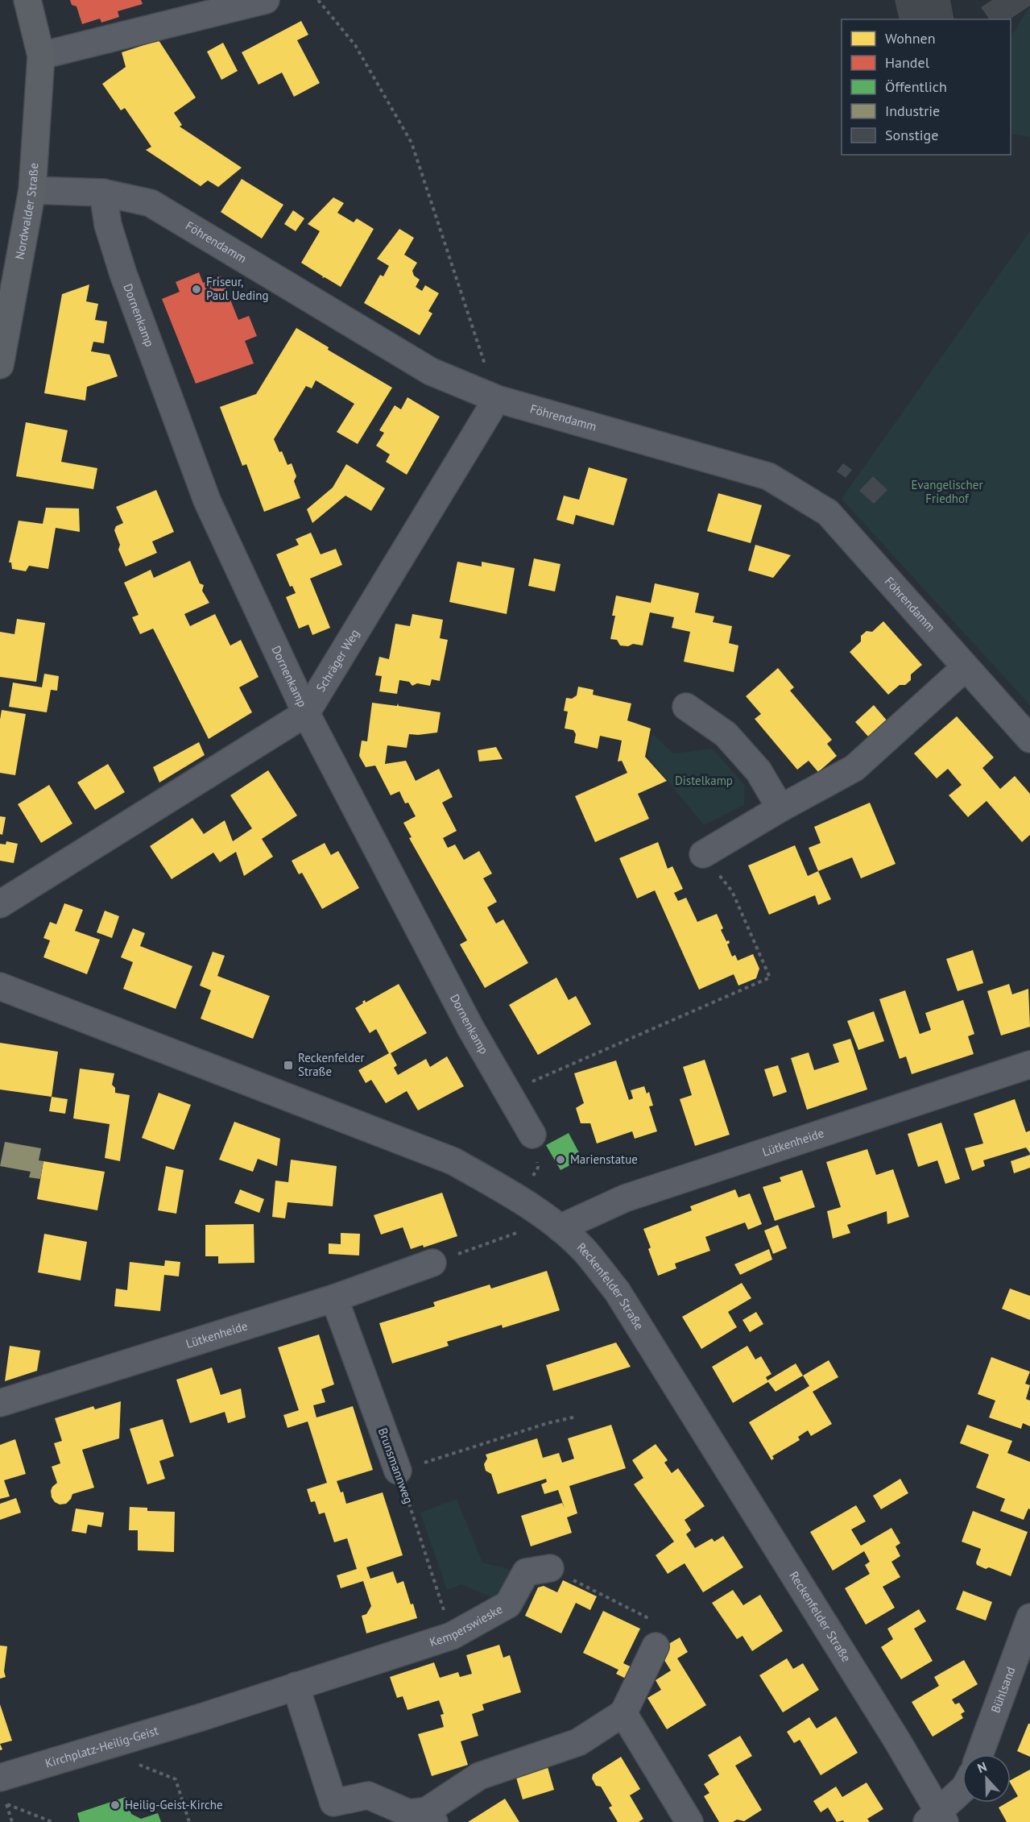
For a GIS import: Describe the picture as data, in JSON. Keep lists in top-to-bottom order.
{
  "streets": {
    "main road": ["Nordwalder Straße"],
    "street": [
      "Föhrendamm",
      "Dornenkamp",
      "Schräger Weg",
      "Lütkenheide",
      "Reckenfelder Straße",
      "Brunsmannweg",
      "Kemperswieske",
      "Bühlsand",
      "Kirchplatz-Heilig-Geist"
    ]
  },
  "crossings": [
    ["Nordwalder Straße", "Föhrendamm"],
    ["Föhrendamm", "Dornenkamp"],
    ["Föhrendamm", "Schräger Weg"],
    ["Dornenkamp", "Schräger Weg"],
    ["Lütkenheide", "Reckenfelder Straße"],
    ["Lütkenheide", "Brunsmannweg"],
    ["Brunsmannweg", "Kemperswieske"],
    ["Kemperswieske", "Kirchplatz-Heilig-Geist"]
  ],
  "parks": ["Evangelischer Friedhof", "Distelkamp"],
  "places": {
    "other": ["Friseur, Paul Ueding", "Marienstatue", "Heilig-Geist-Kirche"],
    "transit": ["Reckenfelder Straße"]
  },
  "legend": [
    "Wohnen",
    "Handel",
    "Öffentlich",
    "Industrie",
    "Sonstige"
  ],
  "north": "top"
}
